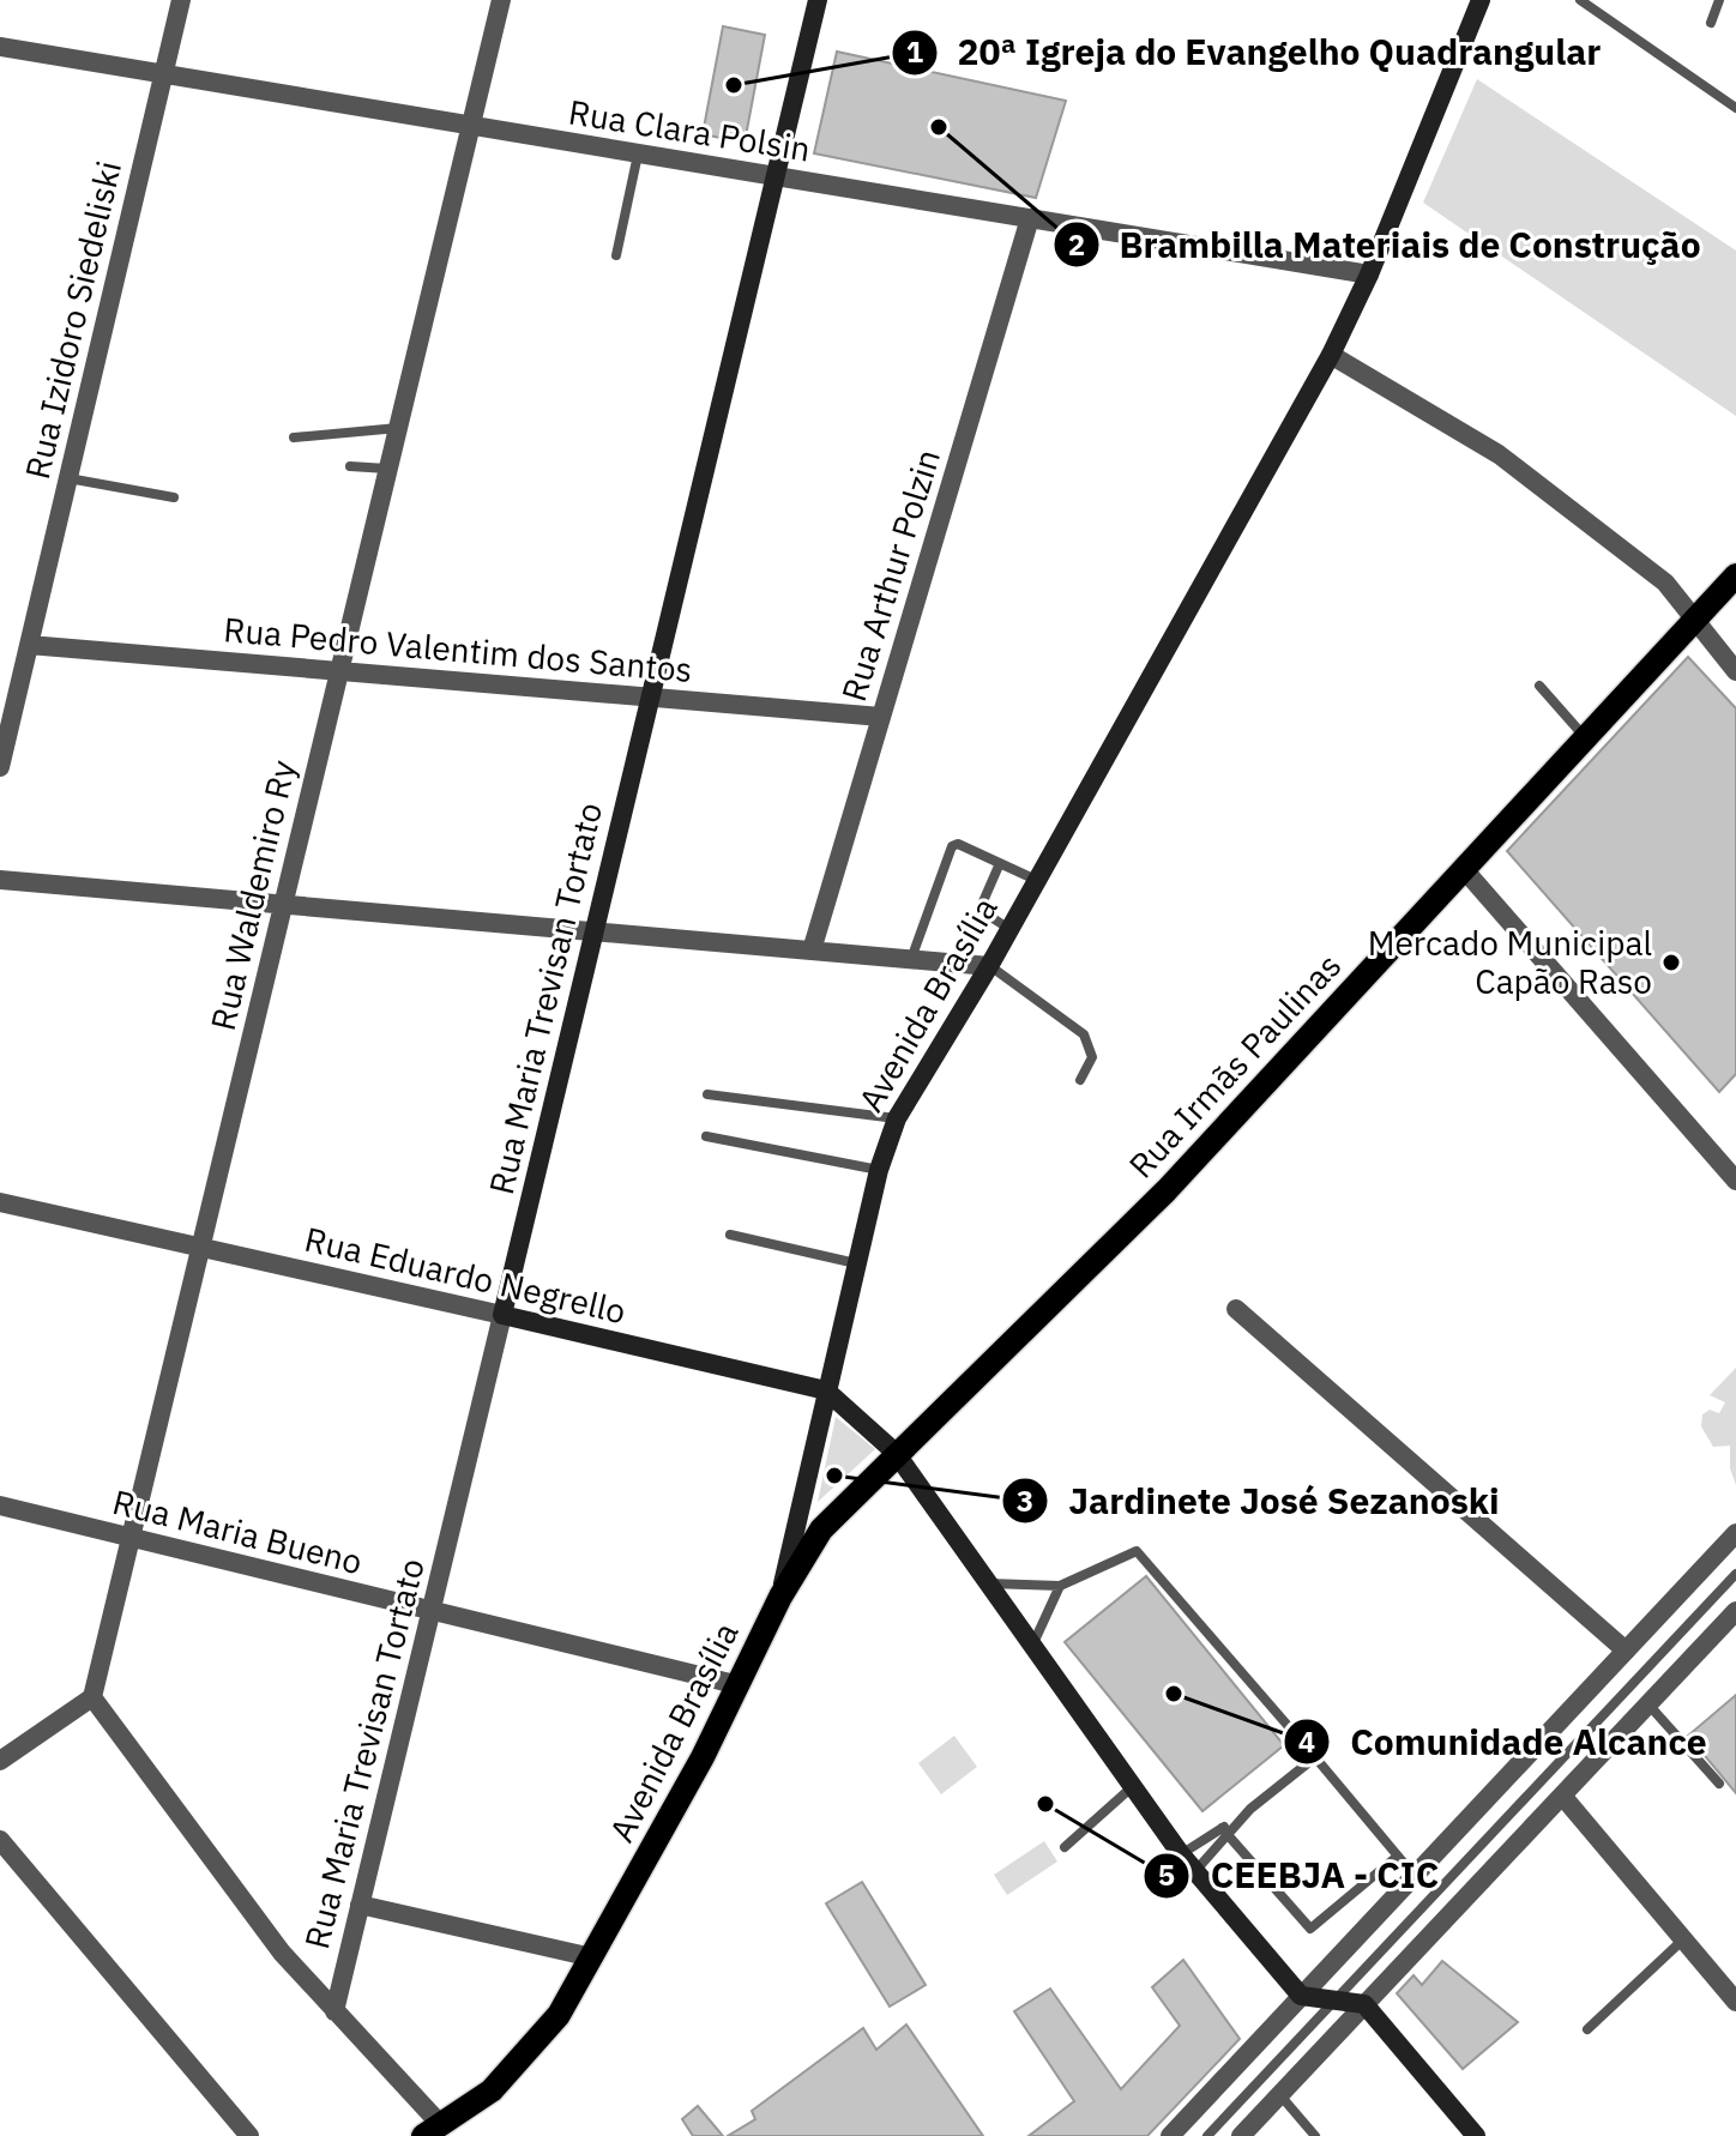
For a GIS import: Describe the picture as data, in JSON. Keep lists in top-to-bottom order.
{
  "streets": {
    "main road": [
      "Rua Maria Trevisan Tortato",
      "Avenida Brasília",
      "Rua Irmãs Paulinas",
      "Rua Eduardo Negrello"
    ],
    "street": [
      "Rua Clara Polsin",
      "Rua Izidoro Siedeliski",
      "Rua Arthur Polzin",
      "Rua Pedro Valentim dos Santos",
      "Rua Waldemiro Ry",
      "Rua Maria Bueno"
    ]
  },
  "crossings": [
    ["Rua Clara Polsin", "Rua Izidoro Siedeliski"],
    ["Rua Clara Polsin", "Rua Arthur Polzin"],
    ["Rua Clara Polsin", "Rua Waldemiro Ry"],
    ["Rua Clara Polsin", "Rua Maria Trevisan Tortato"],
    ["Rua Clara Polsin", "Avenida Brasília"],
    ["Rua Izidoro Siedeliski", "Rua Pedro Valentim dos Santos"],
    ["Rua Arthur Polzin", "Rua Pedro Valentim dos Santos"],
    ["Rua Pedro Valentim dos Santos", "Rua Waldemiro Ry"],
    ["Rua Pedro Valentim dos Santos", "Rua Maria Trevisan Tortato"],
    ["Rua Waldemiro Ry", "Rua Eduardo Negrello"],
    ["Rua Waldemiro Ry", "Rua Maria Bueno"],
    ["Rua Maria Trevisan Tortato", "Rua Eduardo Negrello"],
    ["Rua Maria Trevisan Tortato", "Rua Maria Bueno"],
    ["Avenida Brasília", "Rua Irmãs Paulinas"],
    ["Avenida Brasília", "Rua Eduardo Negrello"],
    ["Avenida Brasília", "Rua Maria Bueno"],
    ["Rua Irmãs Paulinas", "Rua Eduardo Negrello"]
  ],
  "places": [
    "20ª Igreja do Evangelho Quadrangular",
    "Brambilla Materiais de Construção",
    "Mercado Municipal Capão Raso",
    "Jardinete José Sezanoski",
    "Comunidade Alcance",
    "CEEBJA - CIC"
  ]
}
